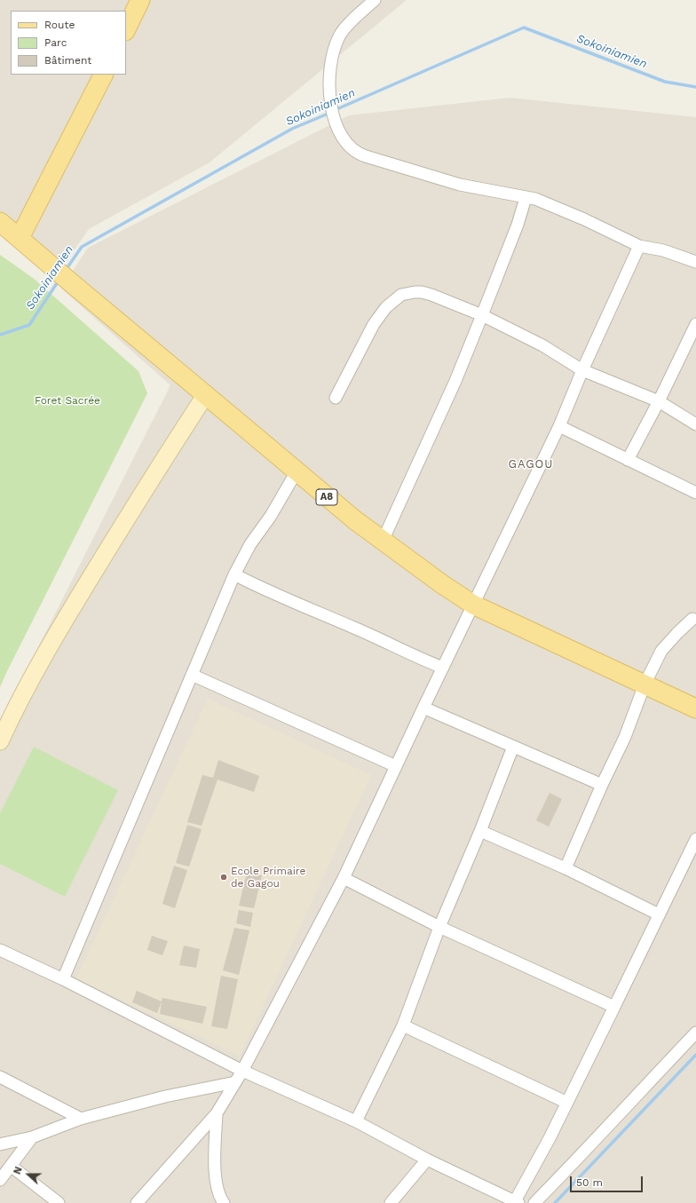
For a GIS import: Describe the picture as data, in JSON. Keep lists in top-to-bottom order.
{
  "streets": {
    "main road": ["A8"]
  },
  "districts": ["GAGOU"],
  "water": ["Sokoiniamien"],
  "parks": ["Foret Sacrée"],
  "places": ["Ecole Primaire de Gagou"],
  "legend": ["Route", "Parc", "Bâtiment"],
  "scale_bar": "50 m",
  "north": "left"
}
